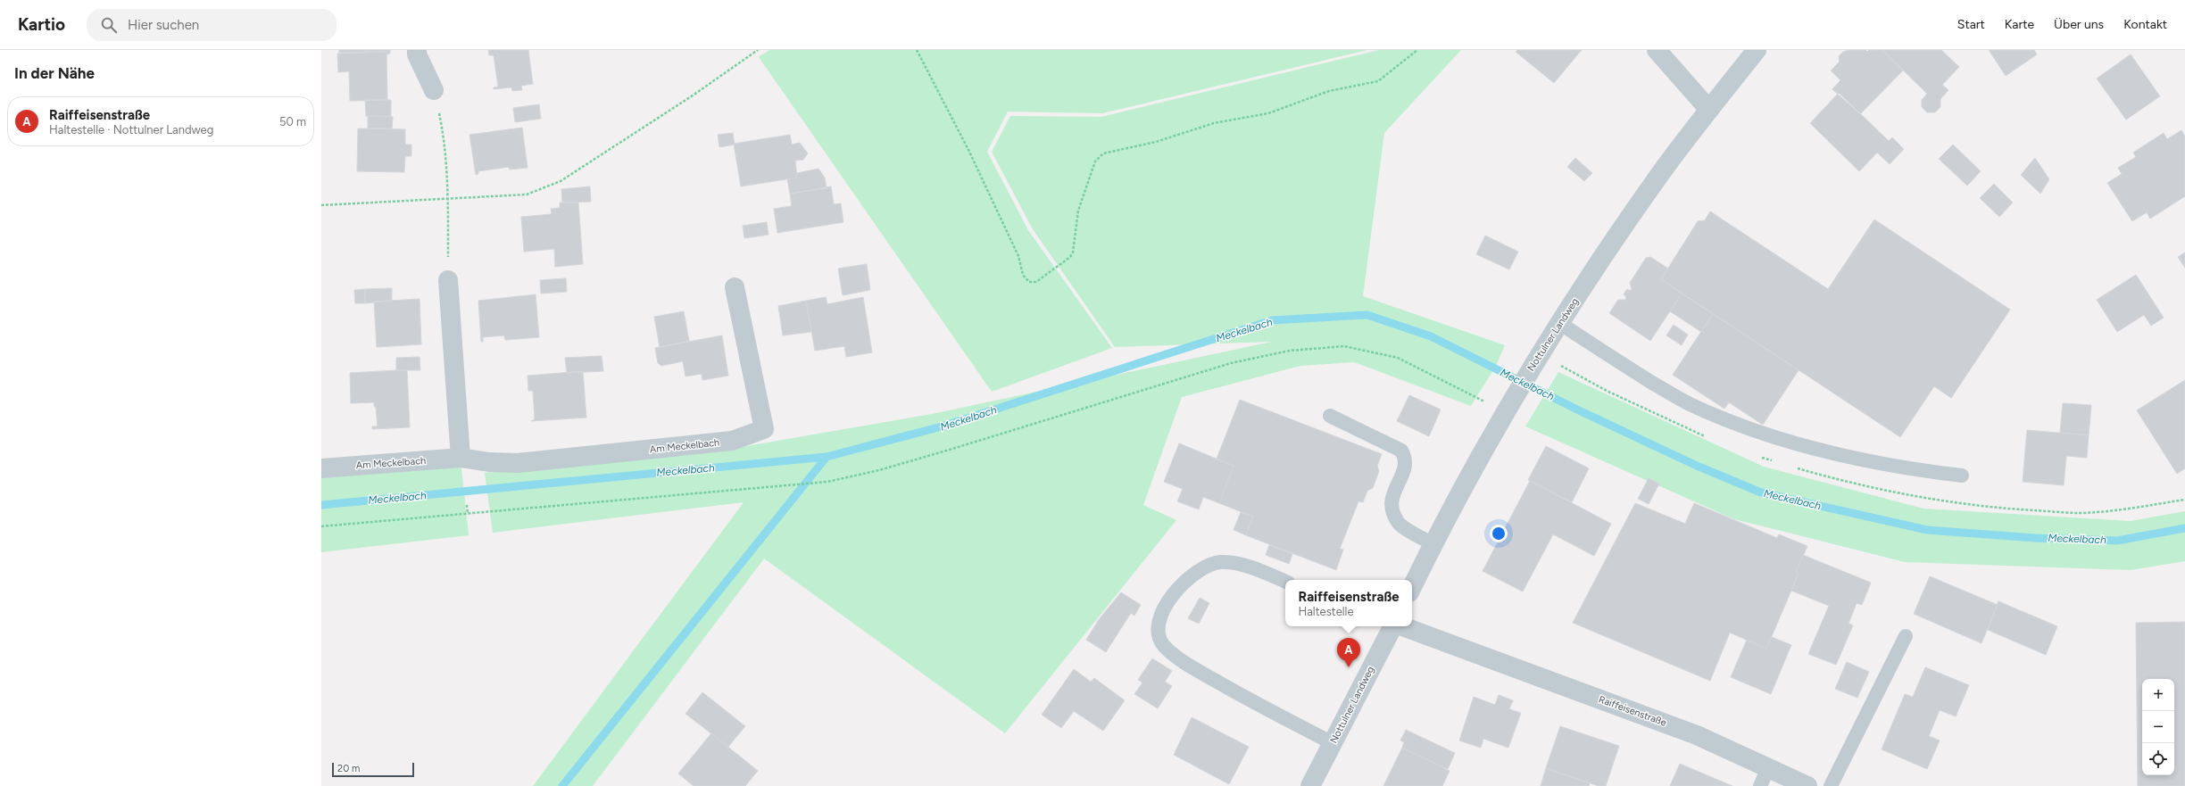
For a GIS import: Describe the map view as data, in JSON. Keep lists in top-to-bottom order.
{
  "streets": {
    "street": ["Nottulner Landweg", "Am Meckelbach", "Raiffeisenstraße"]
  },
  "water": ["Meckelbach"],
  "scale_bar": "20 m",
  "page": {
    "header": "Kartio",
    "search": "Hier suchen",
    "nav": [
      "Start",
      "Karte",
      "Über uns",
      "Kontakt"
    ],
    "heading": "In der Nähe",
    "list": [
      {
        "mark": "A",
        "name": "Raiffeisenstraße",
        "note": "Haltestelle · Nottulner Landweg",
        "value": "50 m"
      }
    ],
    "popup": ["Raiffeisenstraße", "Haltestelle"],
    "pins": "A",
    "map_buttons": ["+", "−"],
    "scale": "20 m"
  }
}
